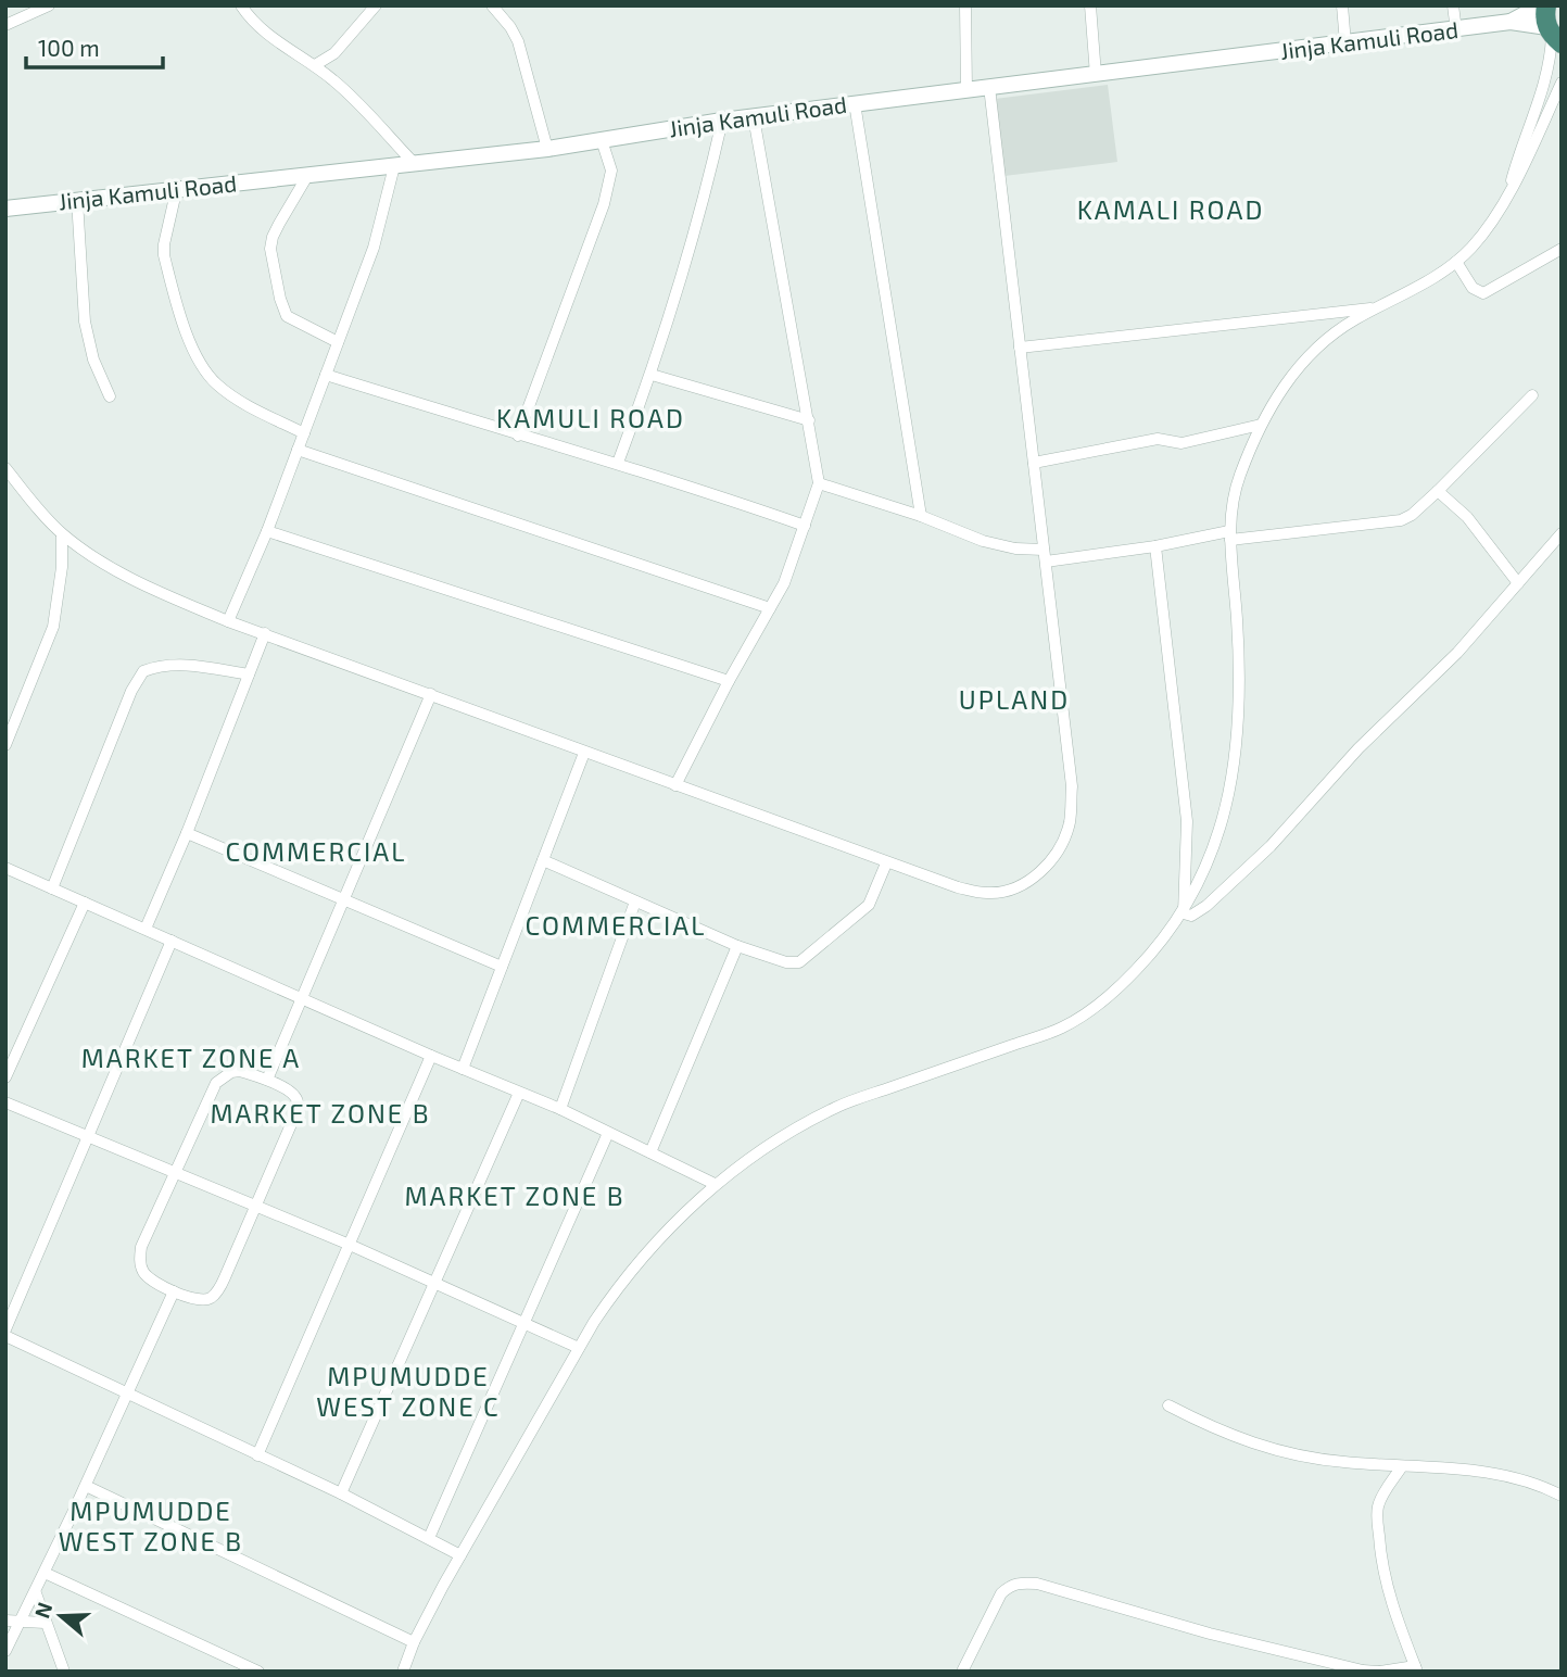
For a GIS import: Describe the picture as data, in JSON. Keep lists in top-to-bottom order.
{
  "streets": {
    "main road": ["Jinja Kamuli Road"]
  },
  "districts": [
    "KAMALI ROAD",
    "KAMULI ROAD",
    "UPLAND",
    "COMMERCIAL",
    "COMMERCIAL",
    "MARKET ZONE A",
    "MARKET ZONE B",
    "MARKET ZONE B",
    "MPUMUDDE WEST ZONE C",
    "MPUMUDDE WEST ZONE B"
  ],
  "scale_bar": "100 m",
  "north": "left"
}
